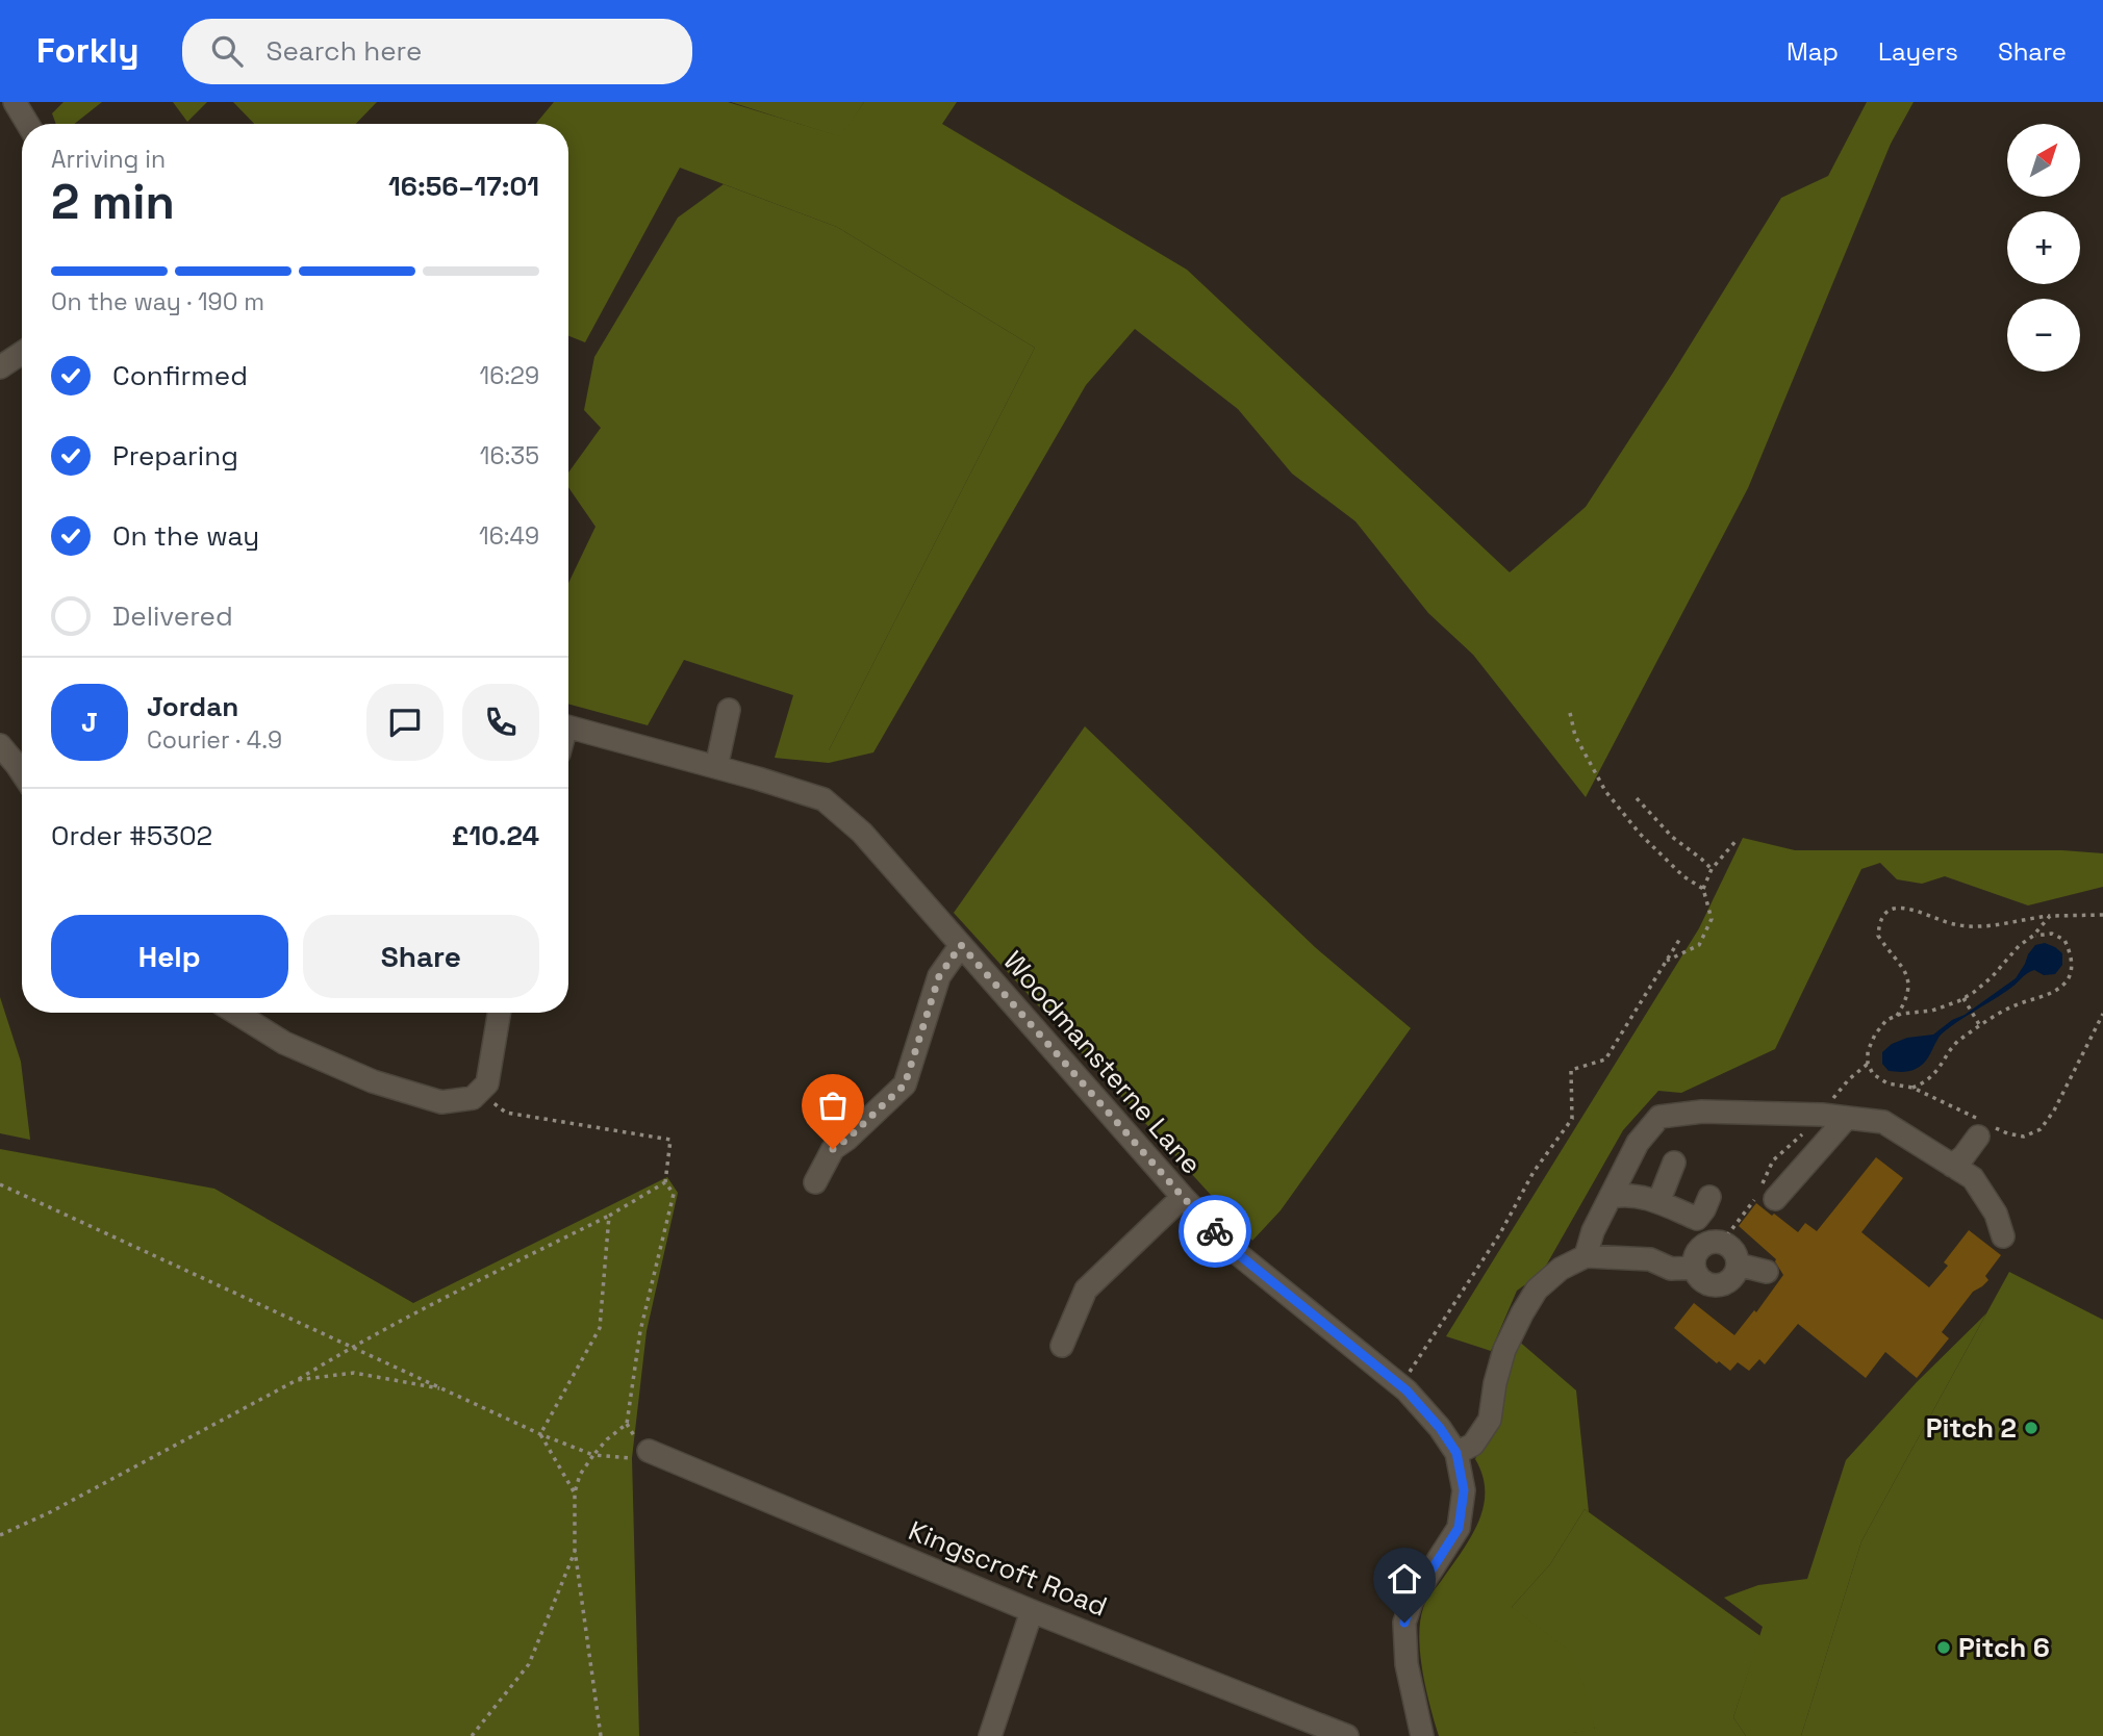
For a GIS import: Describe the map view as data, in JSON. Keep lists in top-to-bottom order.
{
  "streets": {
    "street": ["Woodmansterne Lane", "Kingscroft Road"]
  },
  "places": ["Pitch 2", "Pitch 6"],
  "north": "top right",
  "page": {
    "header": "Forkly",
    "search": "Search here",
    "nav": ["Map", "Layers", "Share"],
    "map_buttons": ["+", "−"],
    "heading": ["2 min", "Arriving in", "16:56–17:01"],
    "panel": [
      "Jordan",
      "Courier · 4.9",
      "Order #5302",
      "£10.24"
    ],
    "bar": "On the way · 190 m",
    "list": [
      ["Confirmed", "16:29"],
      ["Preparing", "16:35"],
      ["On the way", "16:49"],
      "Delivered"
    ],
    "round": "J",
    "buttons": ["Help", "Share"]
  }
}
